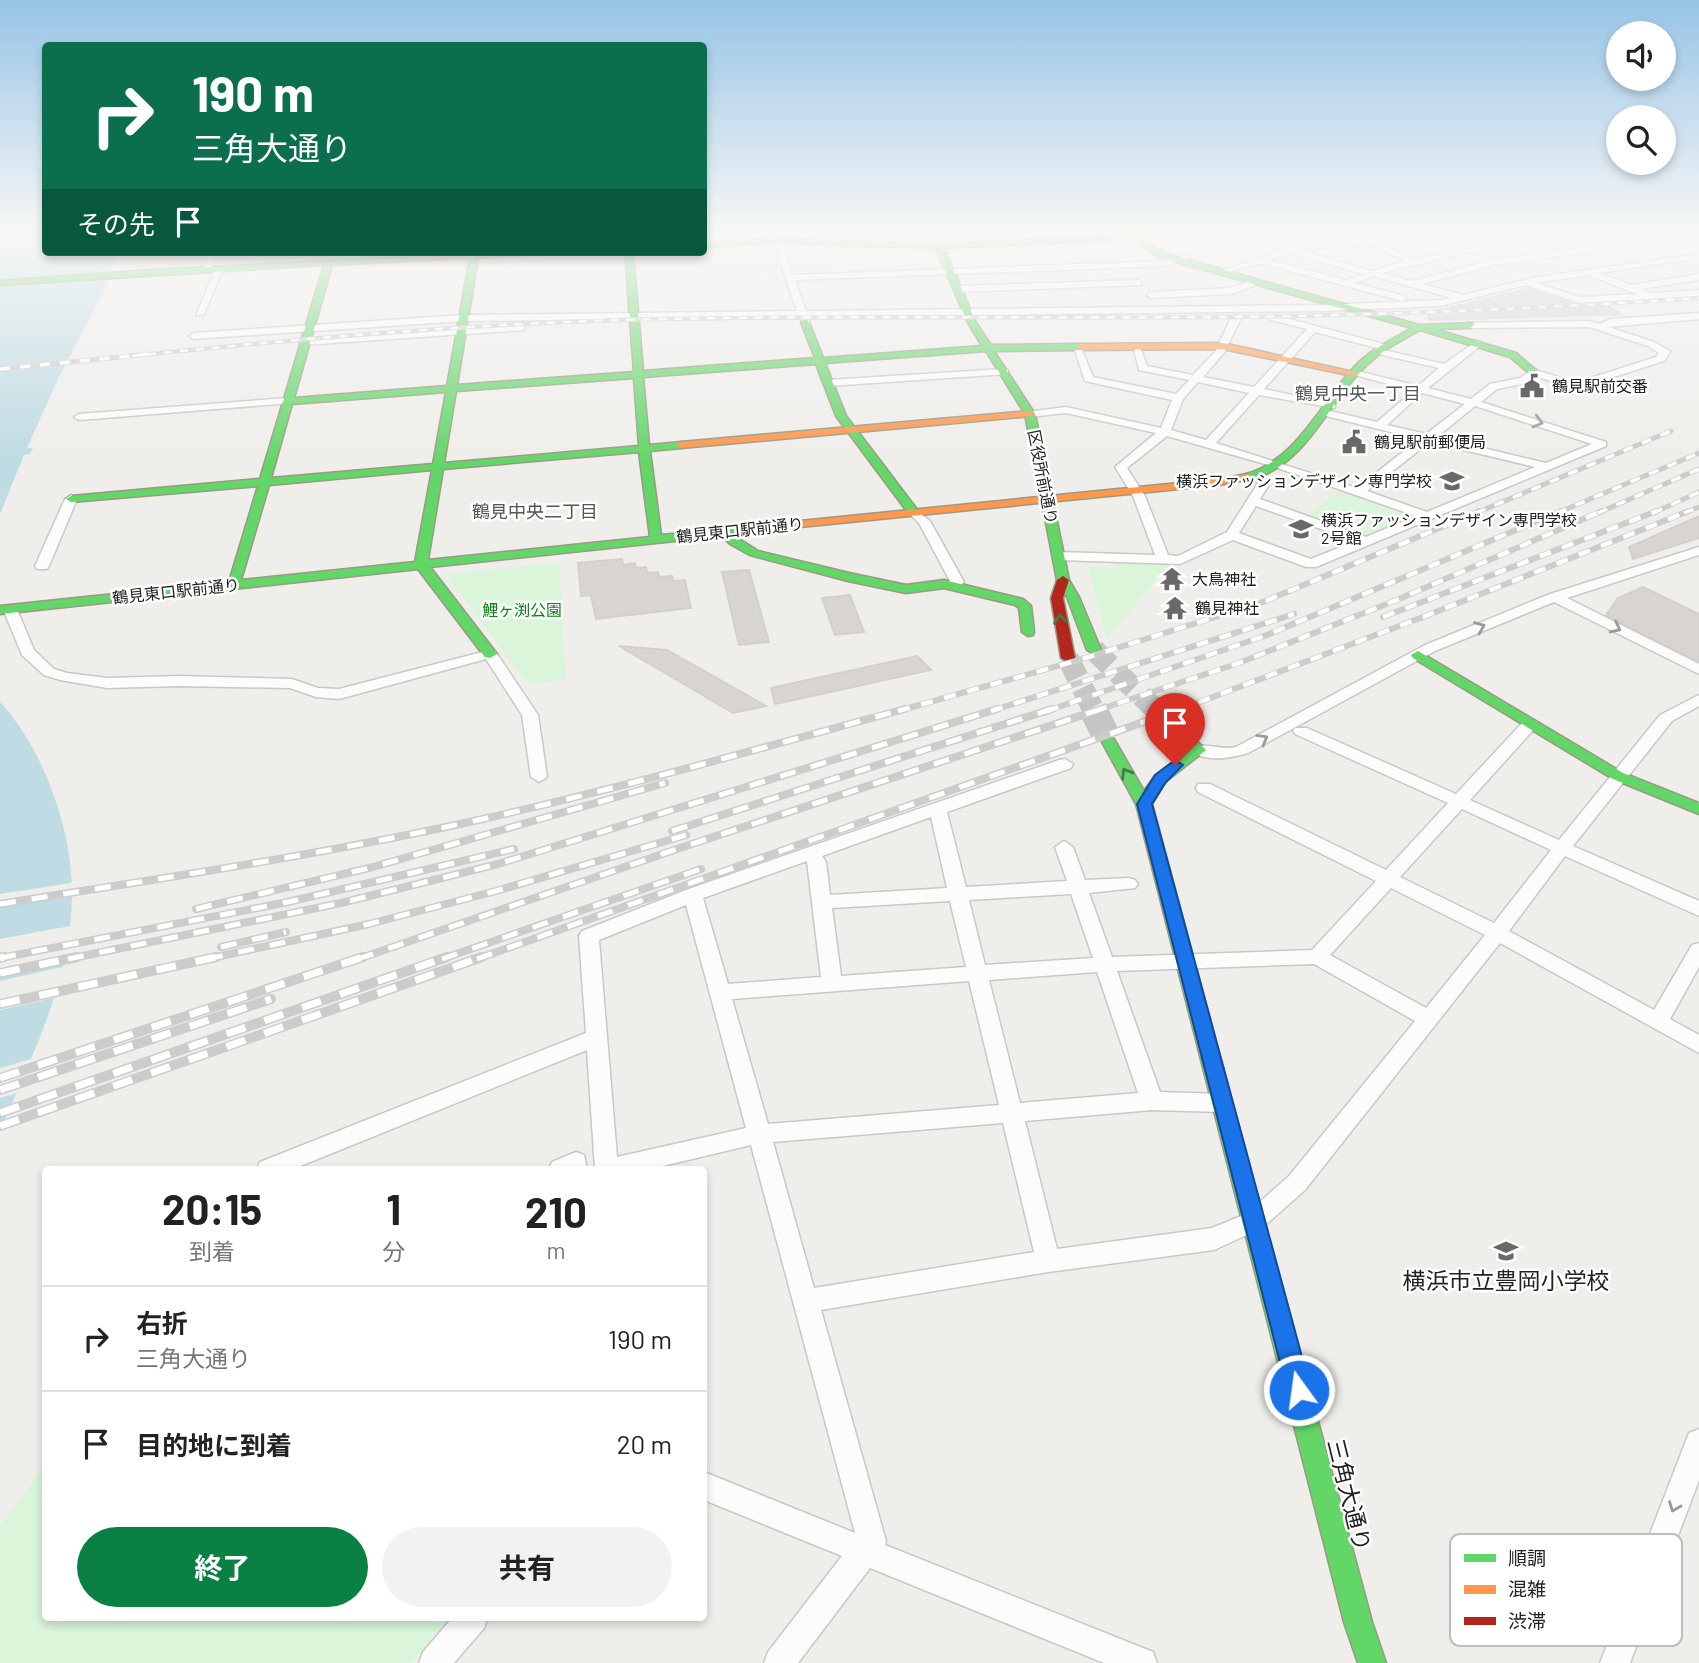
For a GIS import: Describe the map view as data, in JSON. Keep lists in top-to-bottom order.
{
  "streets": {
    "main road": ["区役所前通り", "鶴見東口駅前通り", "三角大通り"]
  },
  "crossings": [
    ["区役所前通り", "鶴見東口駅前通り"]
  ],
  "districts": ["鶴見中央一丁目", "鶴見中央二丁目"],
  "parks": ["鯉ヶ渕公園"],
  "places": {
    "public building": ["鶴見駅前交番", "鶴見駅前郵便局"],
    "school or university": ["横浜ファッションデザイン専門学校", "横浜ファッションデザイン専門学校 2号館", "横浜市立豊岡小学校"],
    "temple": ["大鳥神社", "鶴見神社"]
  },
  "legend": ["順調", "混雑", "渋滞"],
  "page": {
    "turn": ["190 m", "三角大通り"],
    "then": "その先",
    "eta": [
      "20:15",
      "到着",
      "1",
      "分",
      "210",
      "m"
    ],
    "list": [
      {
        "name": "右折",
        "note": "三角大通り",
        "value": "190 m"
      },
      {
        "name": "目的地に到着",
        "value": "20 m"
      }
    ],
    "buttons": ["終了", "共有"]
  }
}
